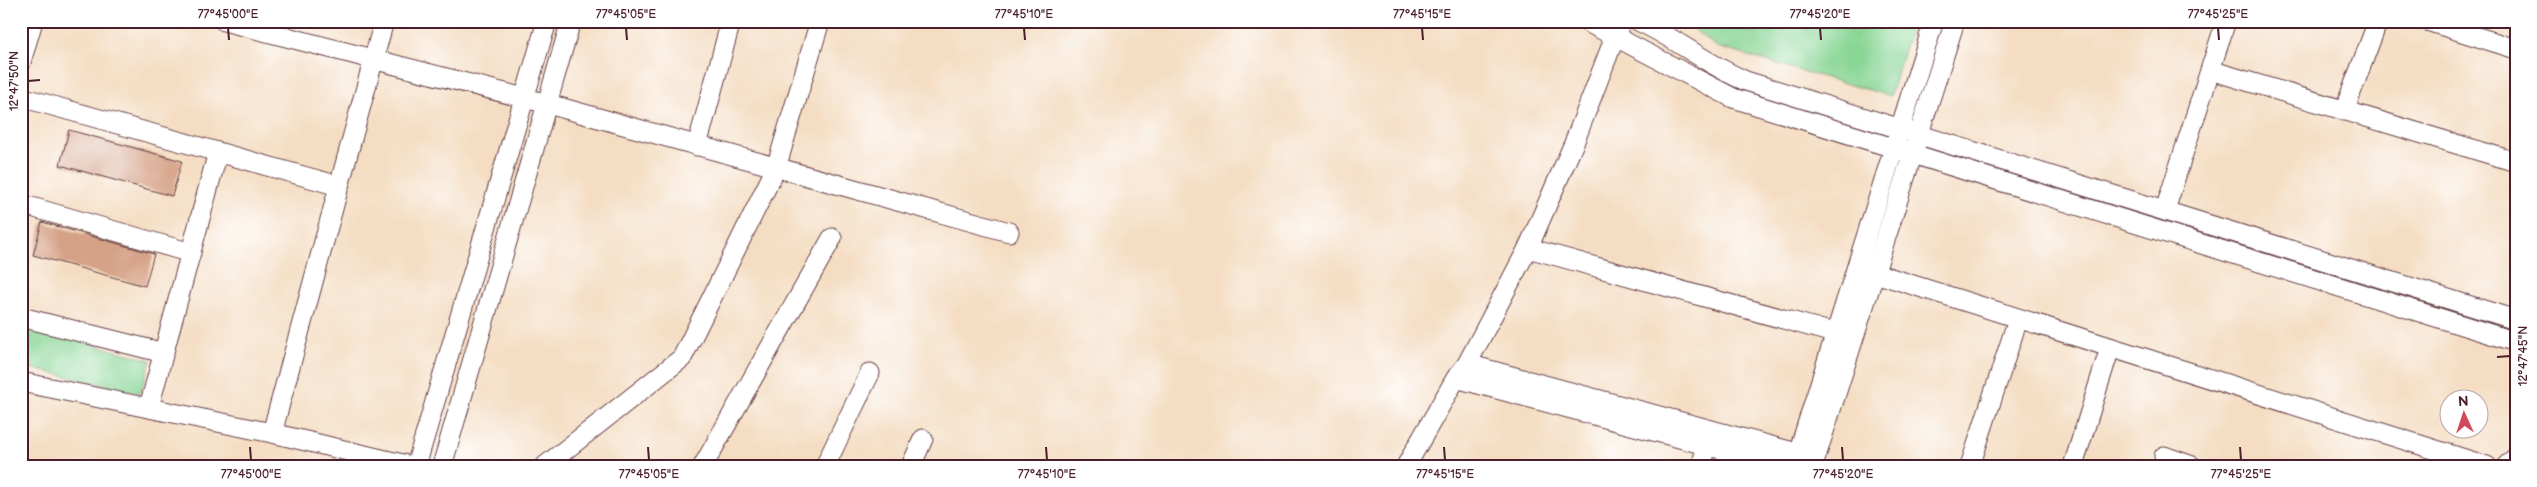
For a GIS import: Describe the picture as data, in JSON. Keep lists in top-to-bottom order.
{
  "north": "top",
  "coordinates": [
    "77°45'00\"E",
    "77°45'05\"E",
    "77°45'10\"E",
    "77°45'15\"E",
    "77°45'20\"E",
    "77°45'25\"E",
    "12°47'50\"N",
    "12°47'45\"N"
  ]
}
